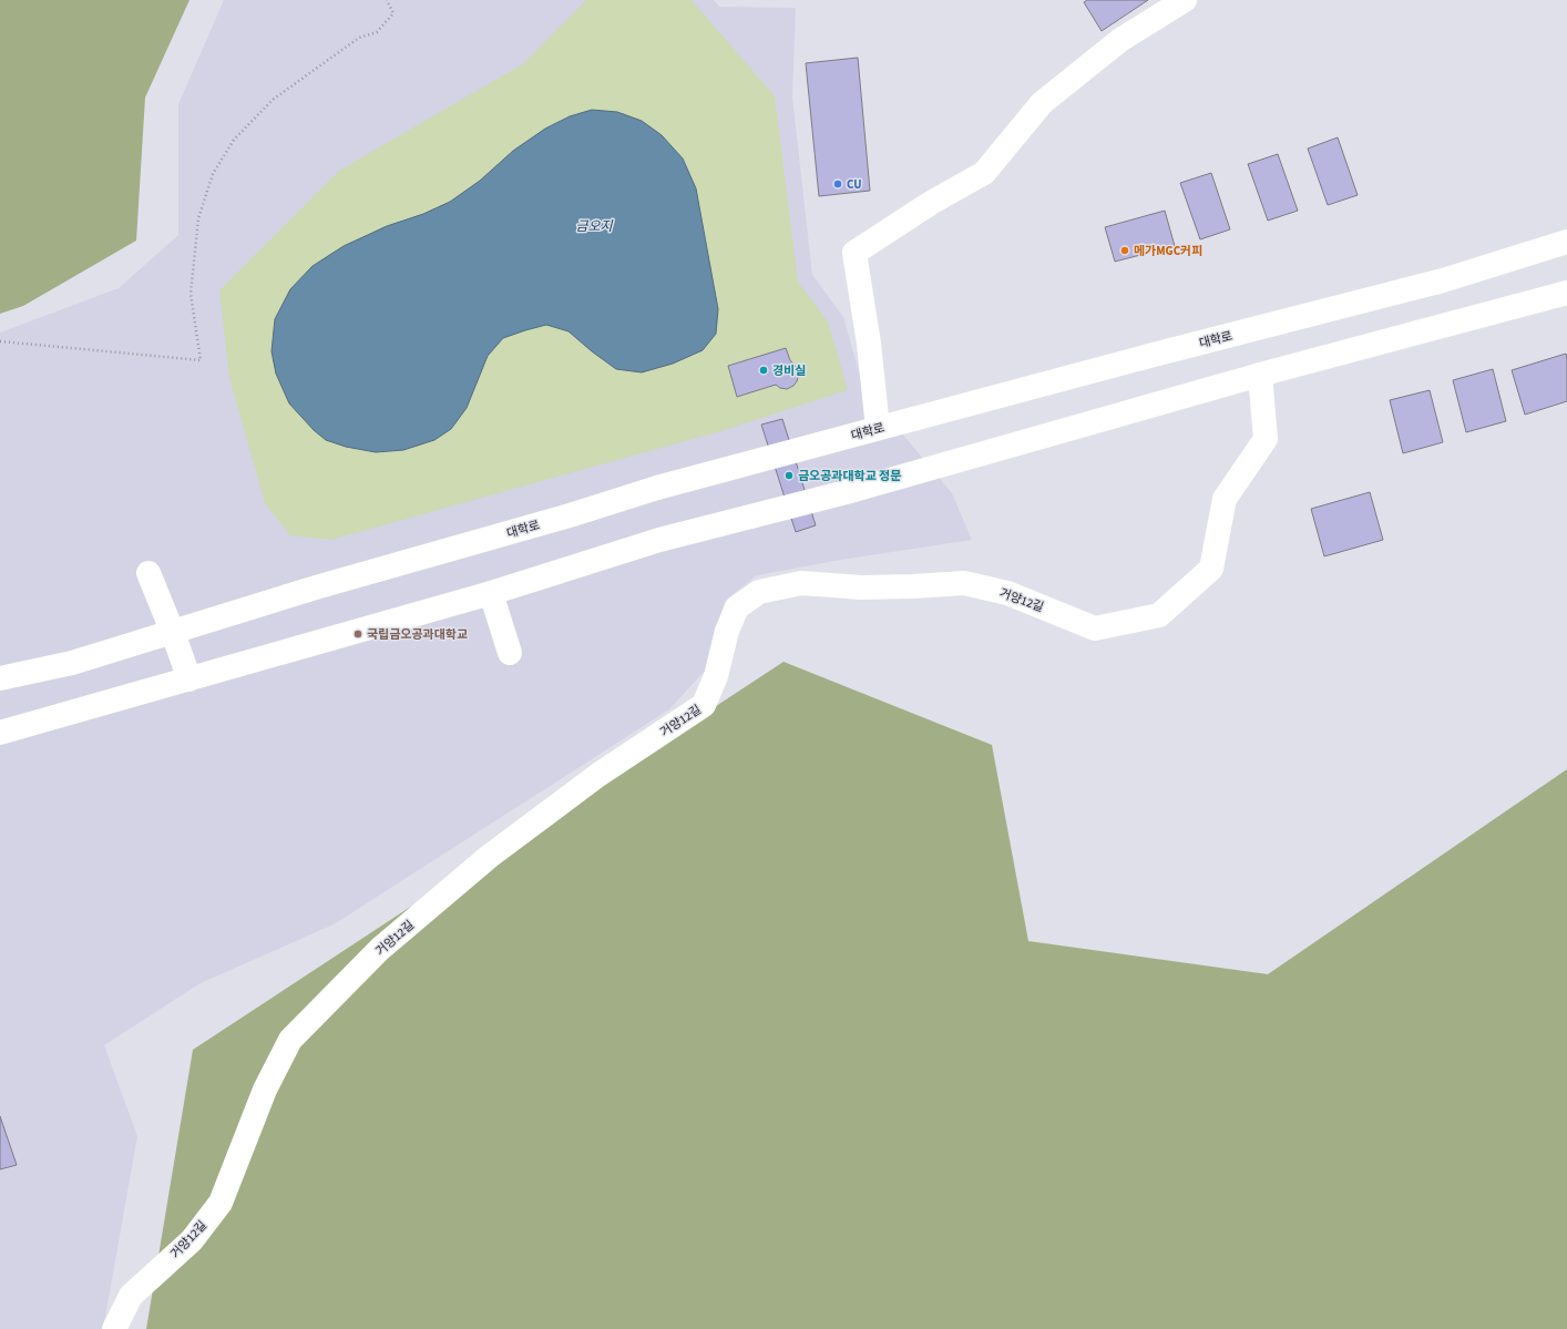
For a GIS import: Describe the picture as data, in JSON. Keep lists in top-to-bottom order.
{
  "streets": {
    "street": ["대학로", "거양12길"]
  },
  "water": ["금오지"],
  "places": [
    "CU",
    "메가MGC커피",
    "경비실",
    "금오공과대학교 정문",
    "국립금오공과대학교"
  ]
}
